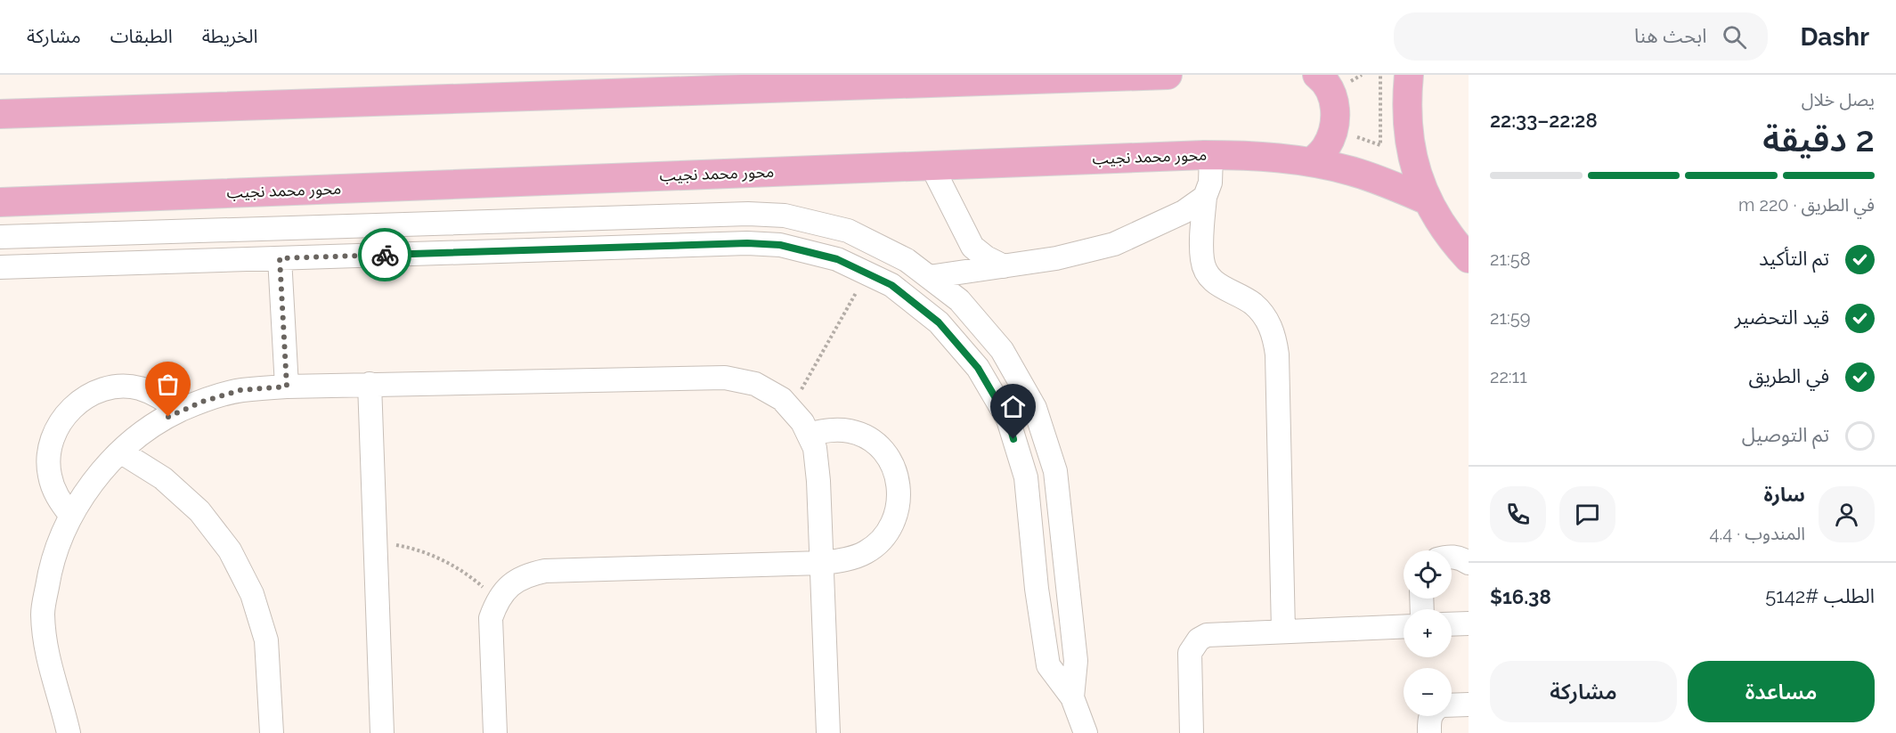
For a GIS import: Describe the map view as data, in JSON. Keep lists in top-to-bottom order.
{
  "streets": {
    "main road": ["محور محمد نجيب"]
  },
  "page": {
    "header": "Dashr",
    "search": "ابحث هنا",
    "nav": ["الخريطة", "الطبقات", "مشاركة"],
    "heading": ["2 دقيقة", "يصل خلال", "22:28–22:33"],
    "panel": [
      "سارة",
      "المندوب · 4.4",
      "الطلب #5142",
      "$16.38"
    ],
    "bar": "في الطريق · 220 m",
    "list": [
      ["تم التأكيد", "21:58"],
      ["قيد التحضير", "21:59"],
      ["في الطريق", "22:11"],
      "تم التوصيل"
    ],
    "map_buttons": ["+", "−"],
    "buttons": ["مساعدة", "مشاركة"]
  }
}
